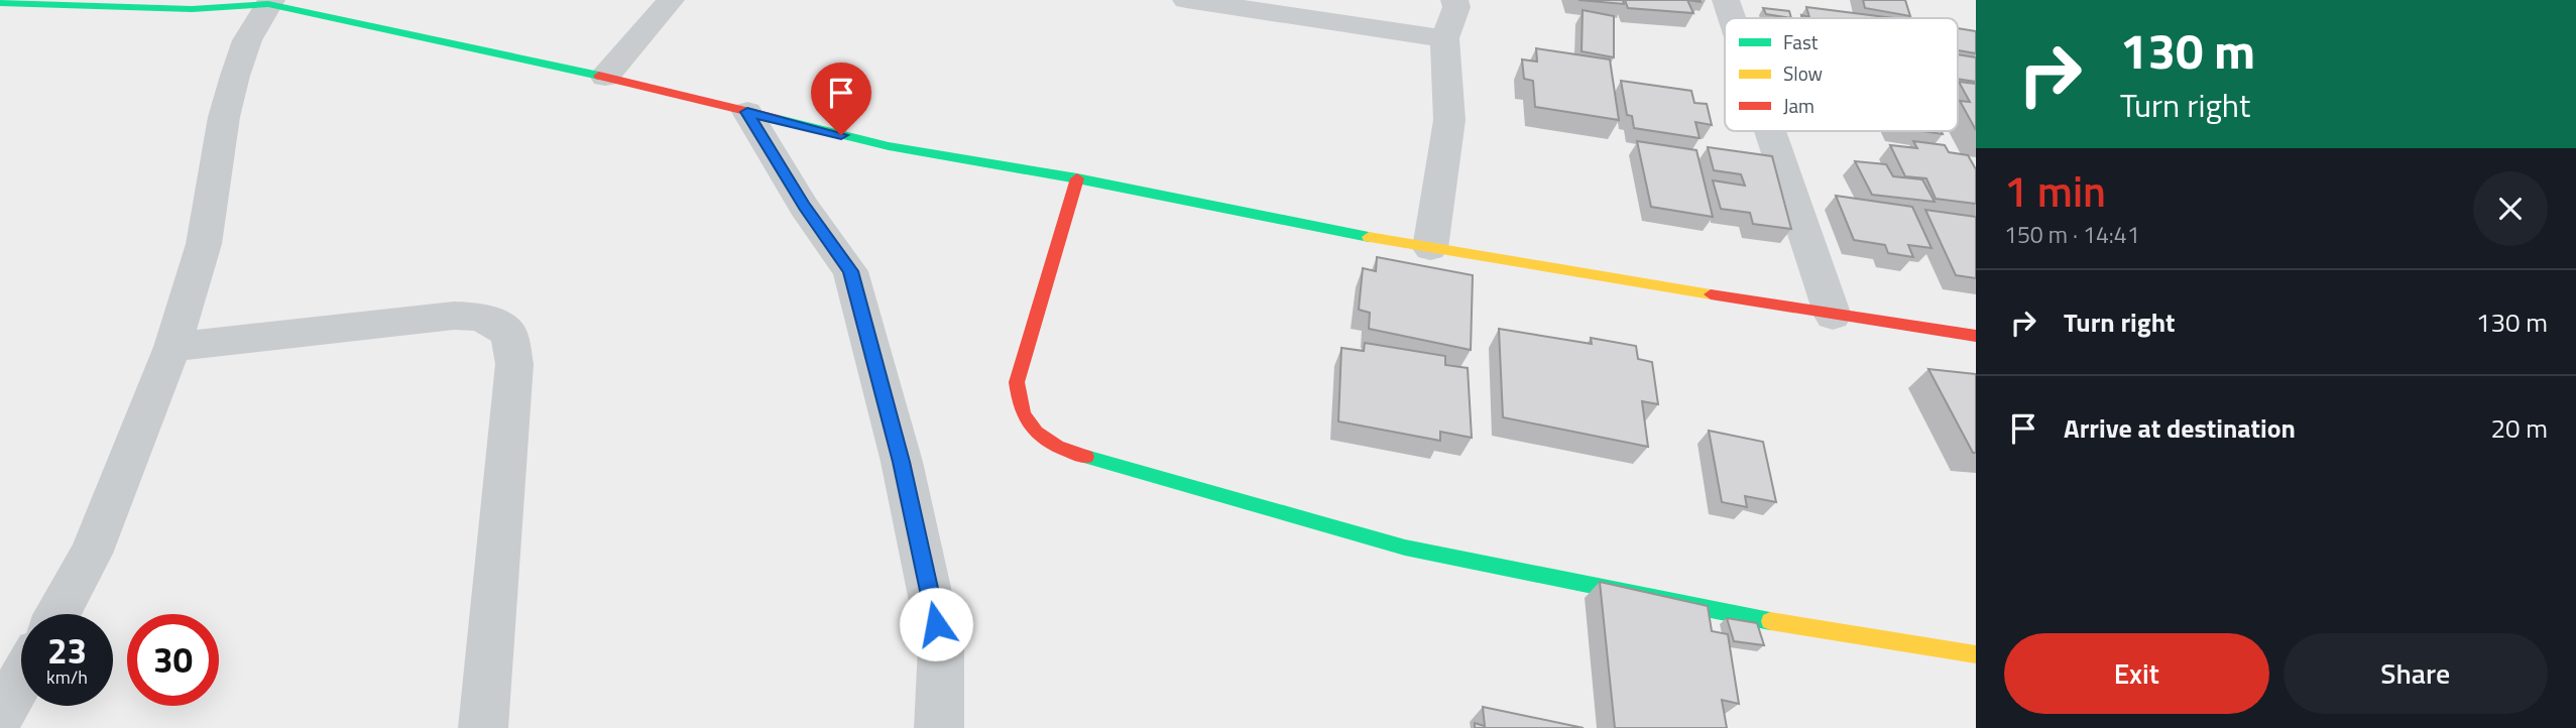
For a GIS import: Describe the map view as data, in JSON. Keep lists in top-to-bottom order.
{
  "legend": ["Fast", "Slow", "Jam"],
  "page": {
    "turn": ["130 m", "Turn right"],
    "heading": ["1 min", "150 m · 14:41"],
    "list": [
      {
        "name": "Turn right",
        "value": "130 m"
      },
      {
        "name": "Arrive at destination",
        "value": "20 m"
      }
    ],
    "speed": "23 km/h",
    "limit": "30",
    "buttons": ["Exit", "Share"]
  }
}
